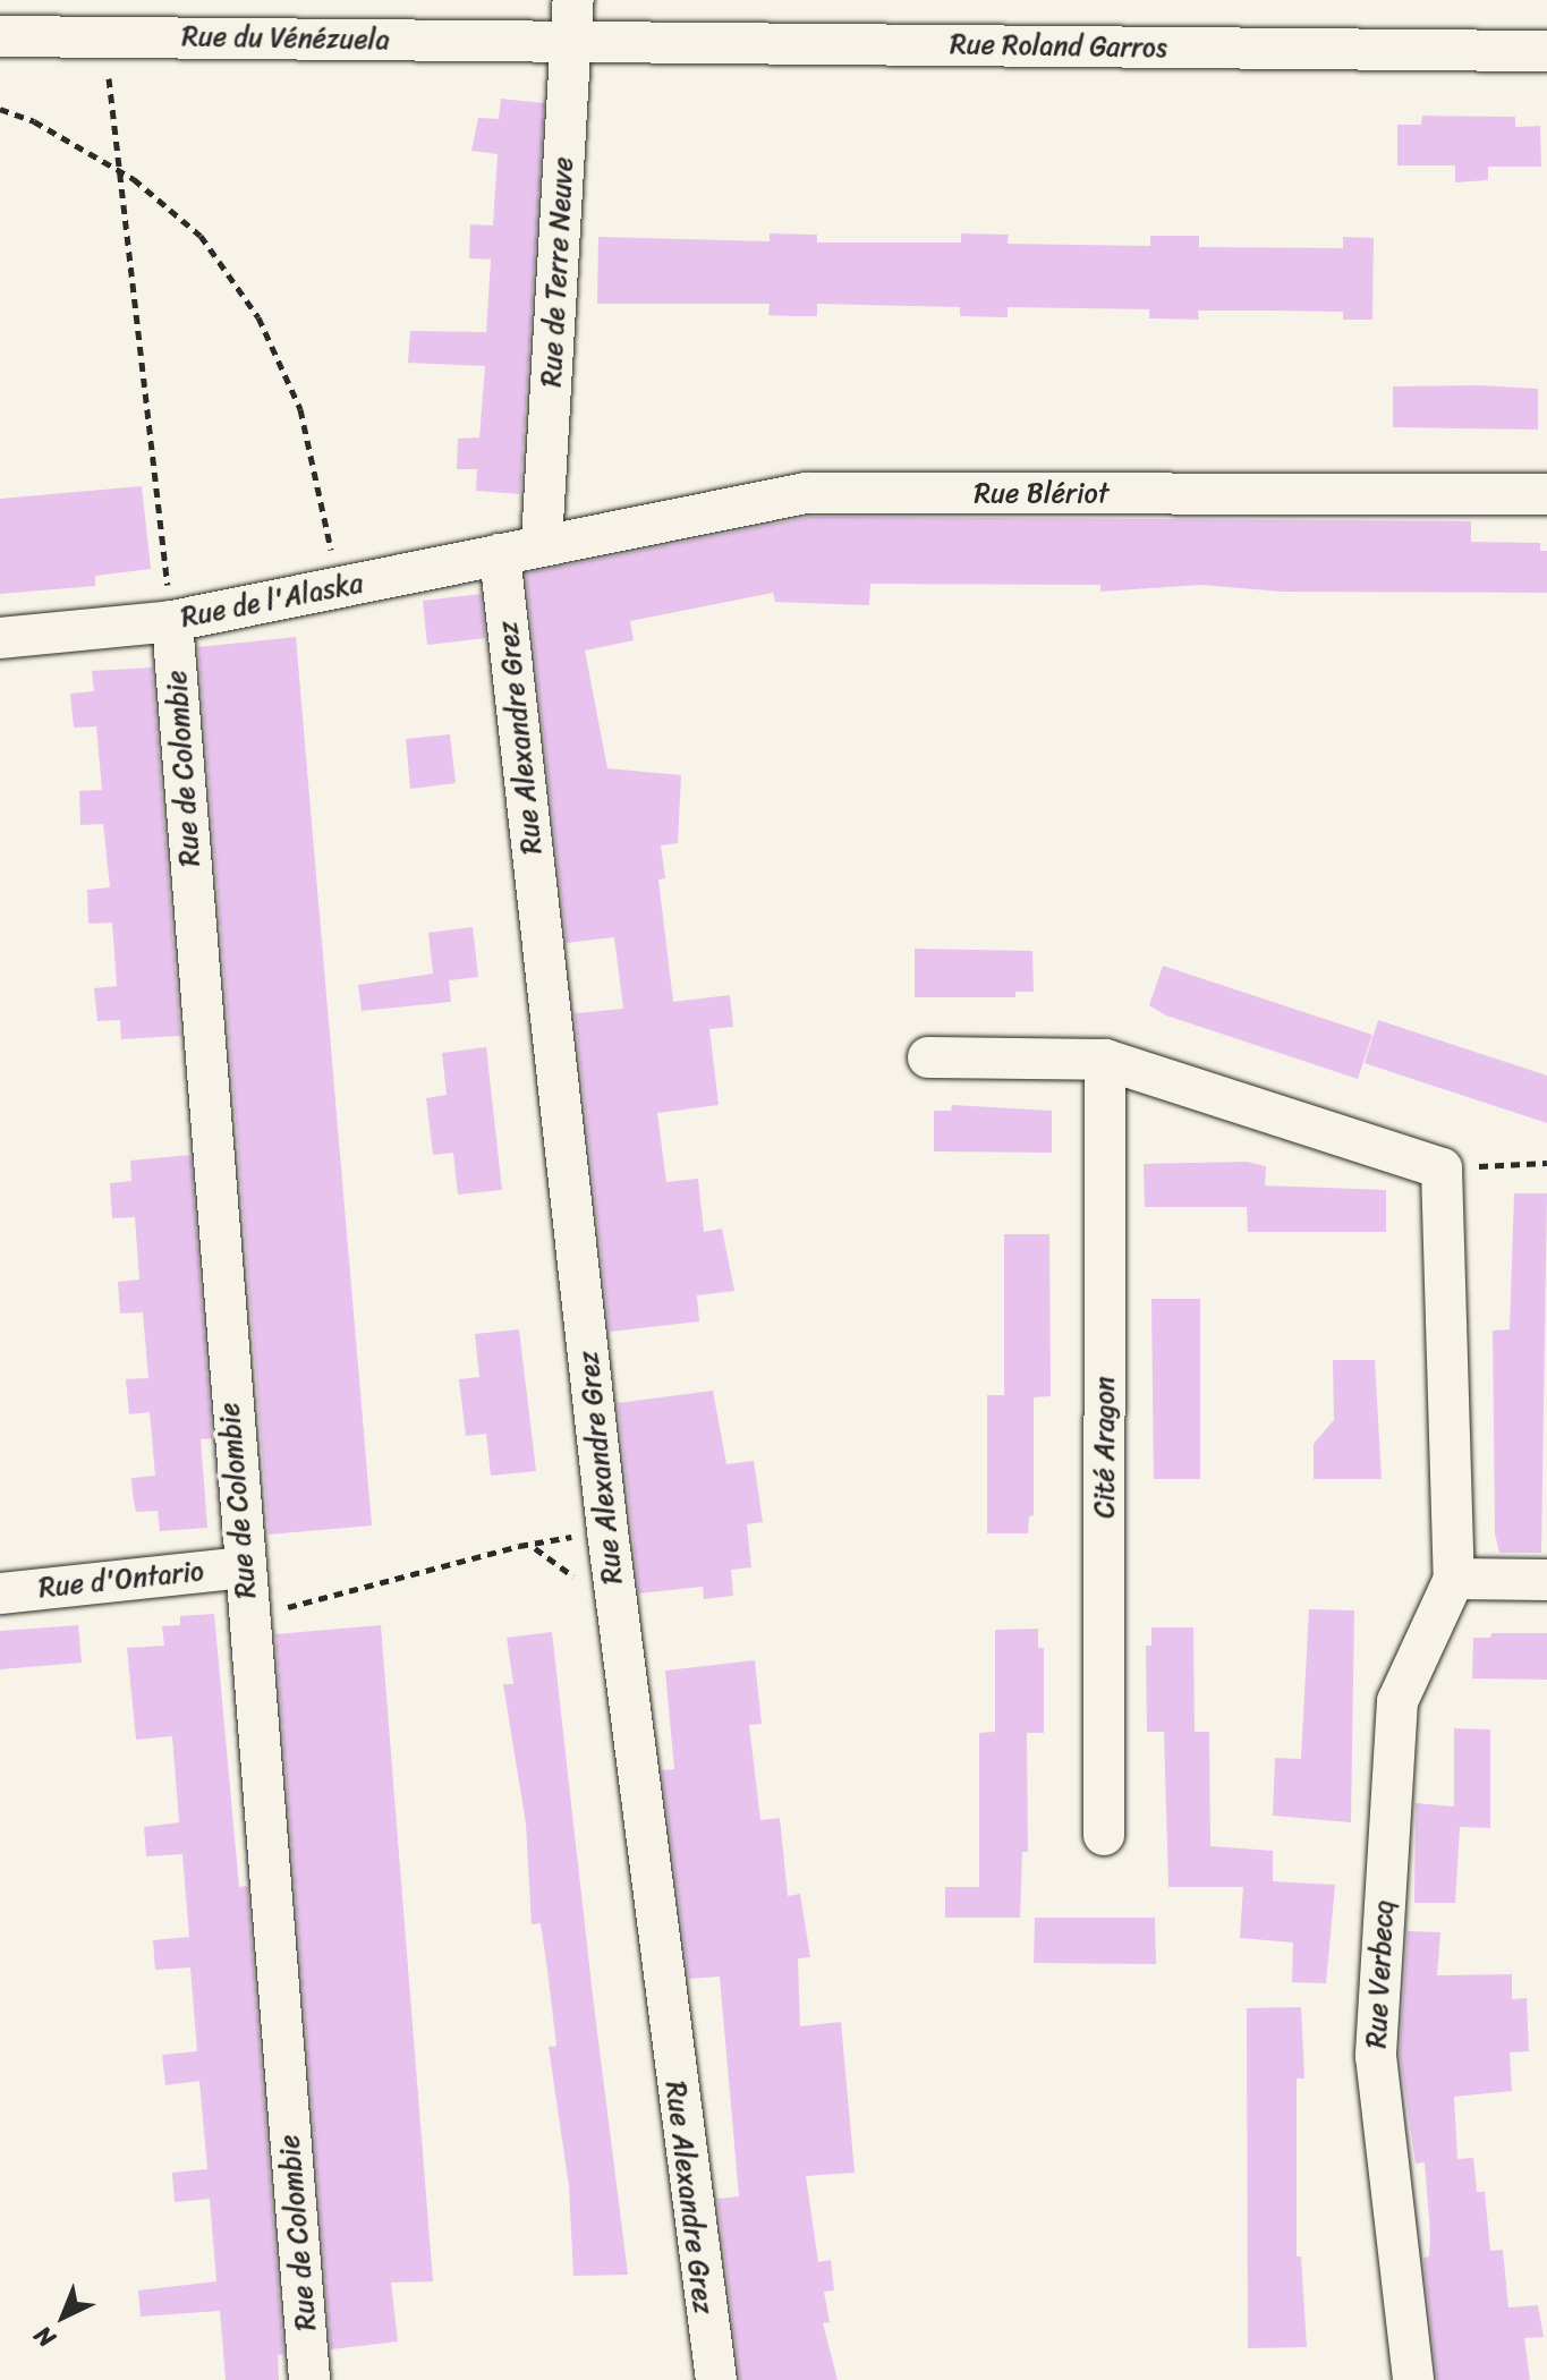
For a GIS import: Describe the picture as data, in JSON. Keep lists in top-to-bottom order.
{
  "streets": {
    "street": [
      "Rue du Vénézuela",
      "Rue Roland Garros",
      "Rue de Terre Neuve",
      "Rue Blériot",
      "Rue de l'Alaska",
      "Rue Alexandre Grez",
      "Rue de Colombie",
      "Cité Aragon",
      "Rue d'Ontario",
      "Rue Verbecq"
    ]
  },
  "crossings": [
    ["Rue du Vénézuela", "Rue Roland Garros"],
    ["Rue du Vénézuela", "Rue de Terre Neuve"],
    ["Rue Roland Garros", "Rue de Terre Neuve"],
    ["Rue de Terre Neuve", "Rue Blériot"],
    ["Rue de Terre Neuve", "Rue de l'Alaska"],
    ["Rue Blériot", "Rue de l'Alaska"],
    ["Rue de l'Alaska", "Rue Alexandre Grez"],
    ["Rue de l'Alaska", "Rue de Colombie"],
    ["Rue de Colombie", "Rue d'Ontario"]
  ],
  "north": "bottom left"
}
